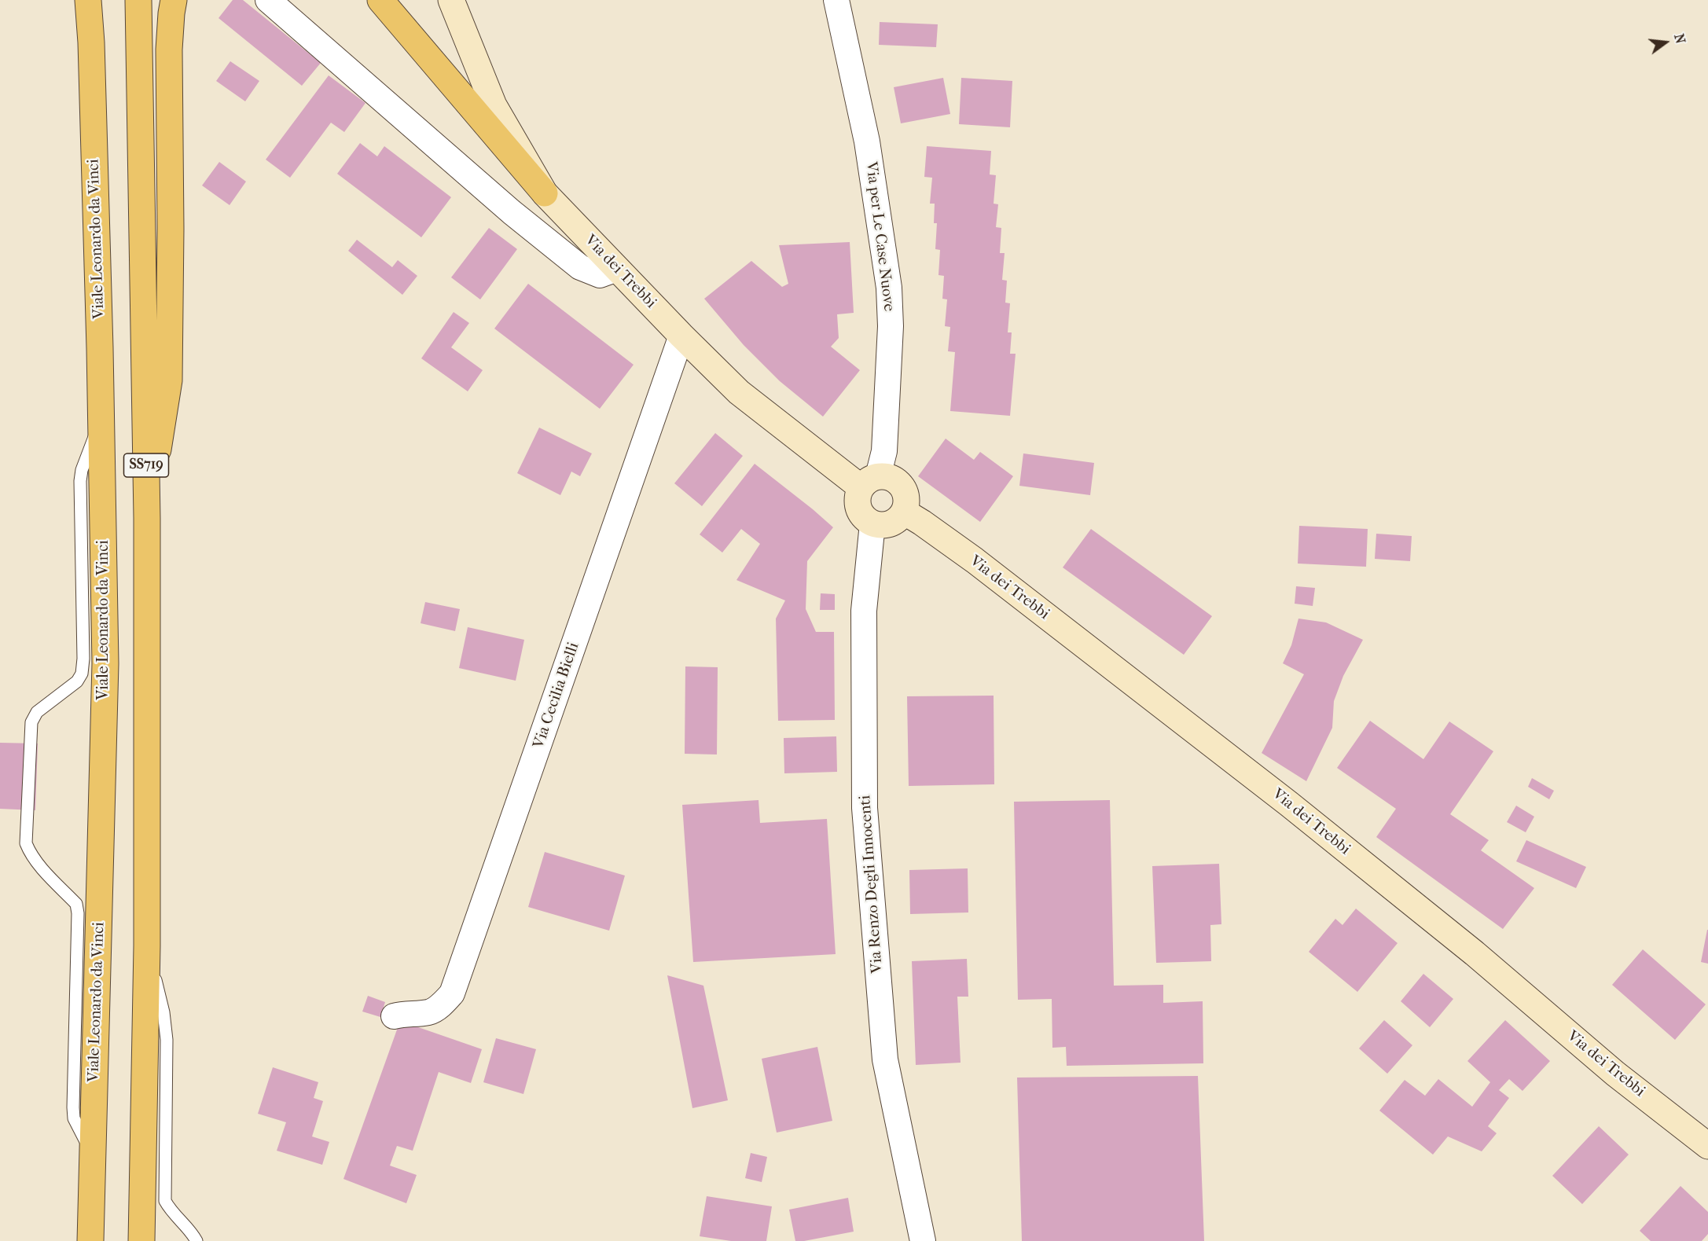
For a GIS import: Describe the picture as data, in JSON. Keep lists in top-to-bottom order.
{
  "streets": {
    "highway": ["Viale Leonardo da Vinci", "SS719"],
    "street": [
      "Via per Le Case Nuove",
      "Via dei Trebbi",
      "Via Cecilia Bielli",
      "Via Renzo Degli Innocenti"
    ]
  },
  "crossings": [
    ["Via per Le Case Nuove", "Via dei Trebbi"],
    ["Via per Le Case Nuove", "Via Renzo Degli Innocenti"],
    ["Via dei Trebbi", "Via Cecilia Bielli"],
    ["Via dei Trebbi", "Via Renzo Degli Innocenti"]
  ],
  "north": "right"
}
